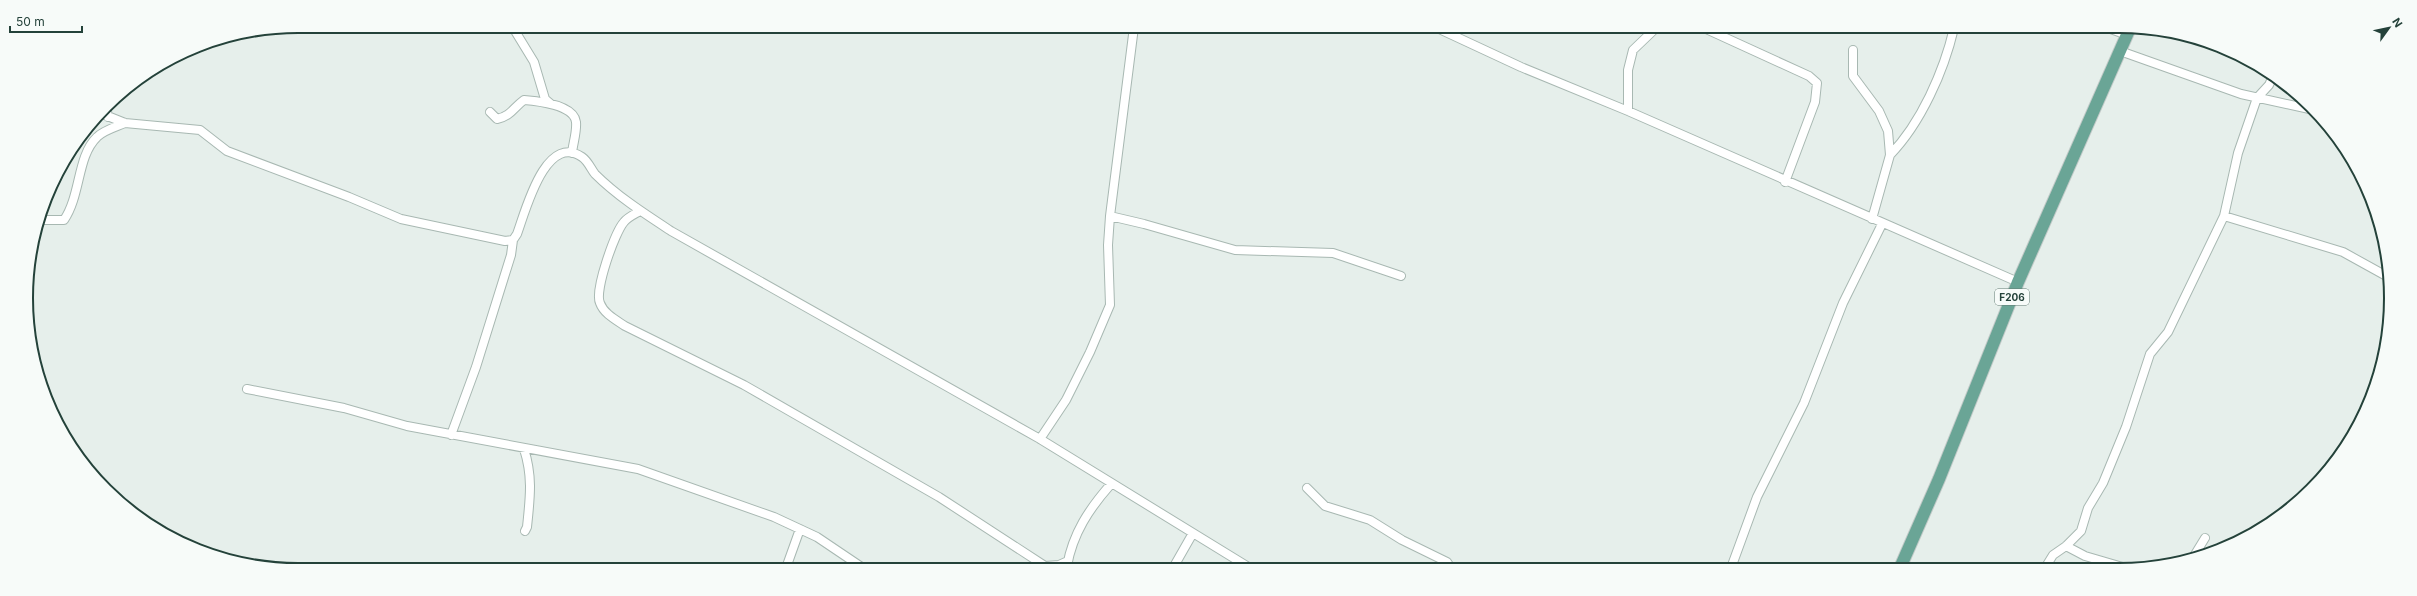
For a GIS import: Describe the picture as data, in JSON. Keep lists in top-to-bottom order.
{
  "streets": {
    "main road": ["F206"]
  },
  "scale_bar": "50 m",
  "north": "top right"
}
